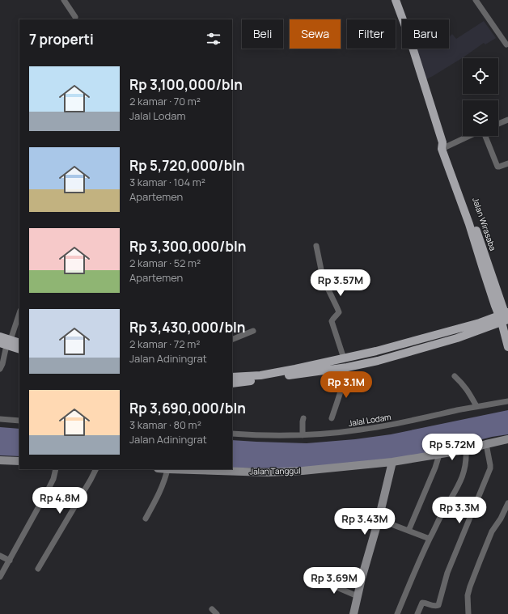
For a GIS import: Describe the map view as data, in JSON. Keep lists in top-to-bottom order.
{
  "streets": {
    "main road": ["Jalan Wirasaba"],
    "street": ["Jalal Lodam", "Jalan Tanggul"]
  },
  "page": {
    "chip": [
      "Beli",
      "Sewa",
      "Filter",
      "Baru"
    ],
    "heading": "7 properti",
    "list": [
      {
        "name": "Rp 3,100,000/bln",
        "note": "2 kamar · 70 m² · Jalal Lodam"
      },
      {
        "name": "Rp 5,720,000/bln",
        "note": "3 kamar · 104 m² · Apartemen"
      },
      {
        "name": "Rp 3,300,000/bln",
        "note": "2 kamar · 52 m² · Apartemen"
      },
      {
        "name": "Rp 3,430,000/bln",
        "note": "2 kamar · 72 m² · Jalan Adiningrat"
      },
      {
        "name": "Rp 3,690,000/bln",
        "note": "3 kamar · 80 m² · Jalan Adiningrat"
      }
    ],
    "price": [
      "Rp 3.57M",
      "Rp 3.1M",
      "Rp 5.72M",
      "Rp 4.8M",
      "Rp 3.3M",
      "Rp 3.43M",
      "Rp 3.69M"
    ]
  }
}
